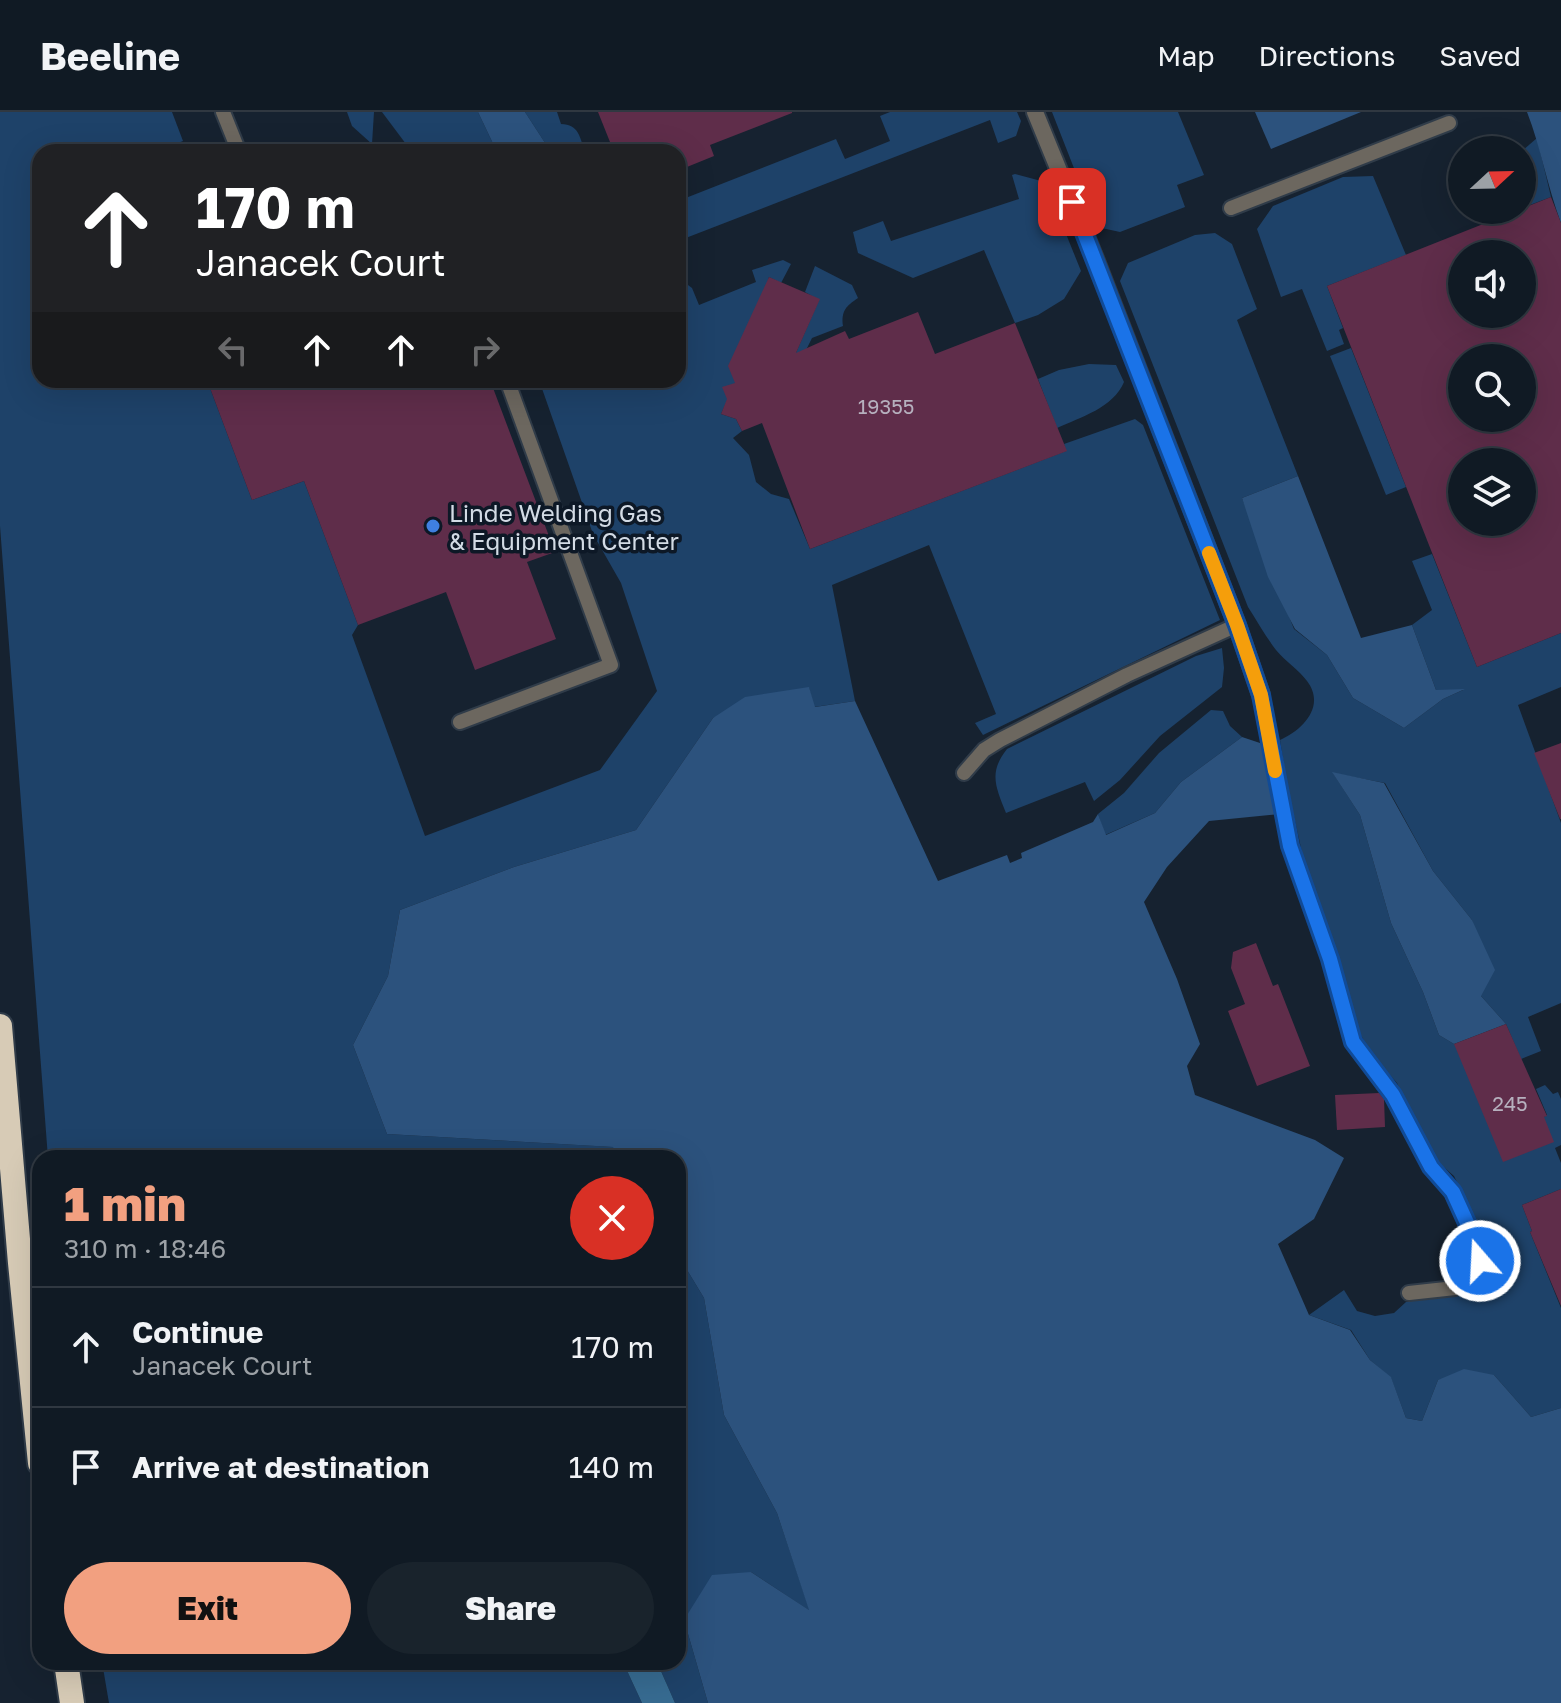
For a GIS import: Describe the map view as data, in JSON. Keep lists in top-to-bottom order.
{
  "places": ["Linde Welding Gas & Equipment Center"],
  "house_numbers": ["19355", "245"],
  "north": "right",
  "page": {
    "header": "Beeline",
    "nav": ["Map", "Directions", "Saved"],
    "turn": ["170 m", "Janacek Court"],
    "heading": ["1 min", "310 m · 18:46"],
    "list": [
      {
        "name": "Continue",
        "note": "Janacek Court",
        "value": "170 m"
      },
      {
        "name": "Arrive at destination",
        "value": "140 m"
      }
    ],
    "buttons": ["Exit", "Share"]
  }
}
